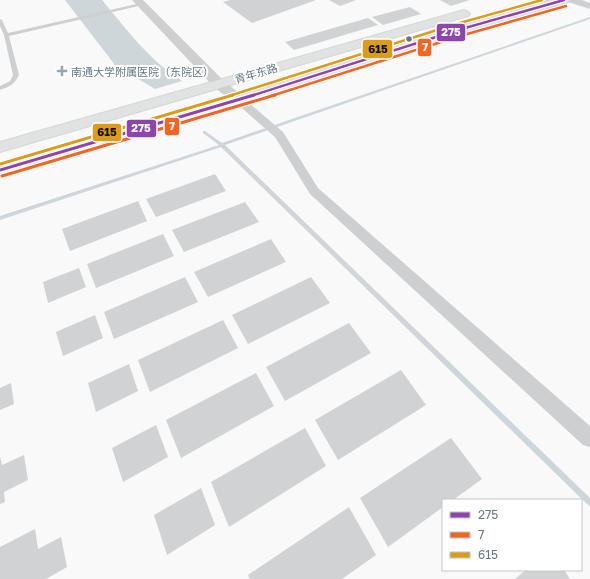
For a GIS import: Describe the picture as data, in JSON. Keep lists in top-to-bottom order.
{
  "streets": {
    "main road": ["青年东路"]
  },
  "places": {
    "health": ["南通大学附属医院（东院区）"]
  },
  "lines": ["transit line 275", "transit line 615", "transit line 7"],
  "legend": ["275", "7", "615"]
}
